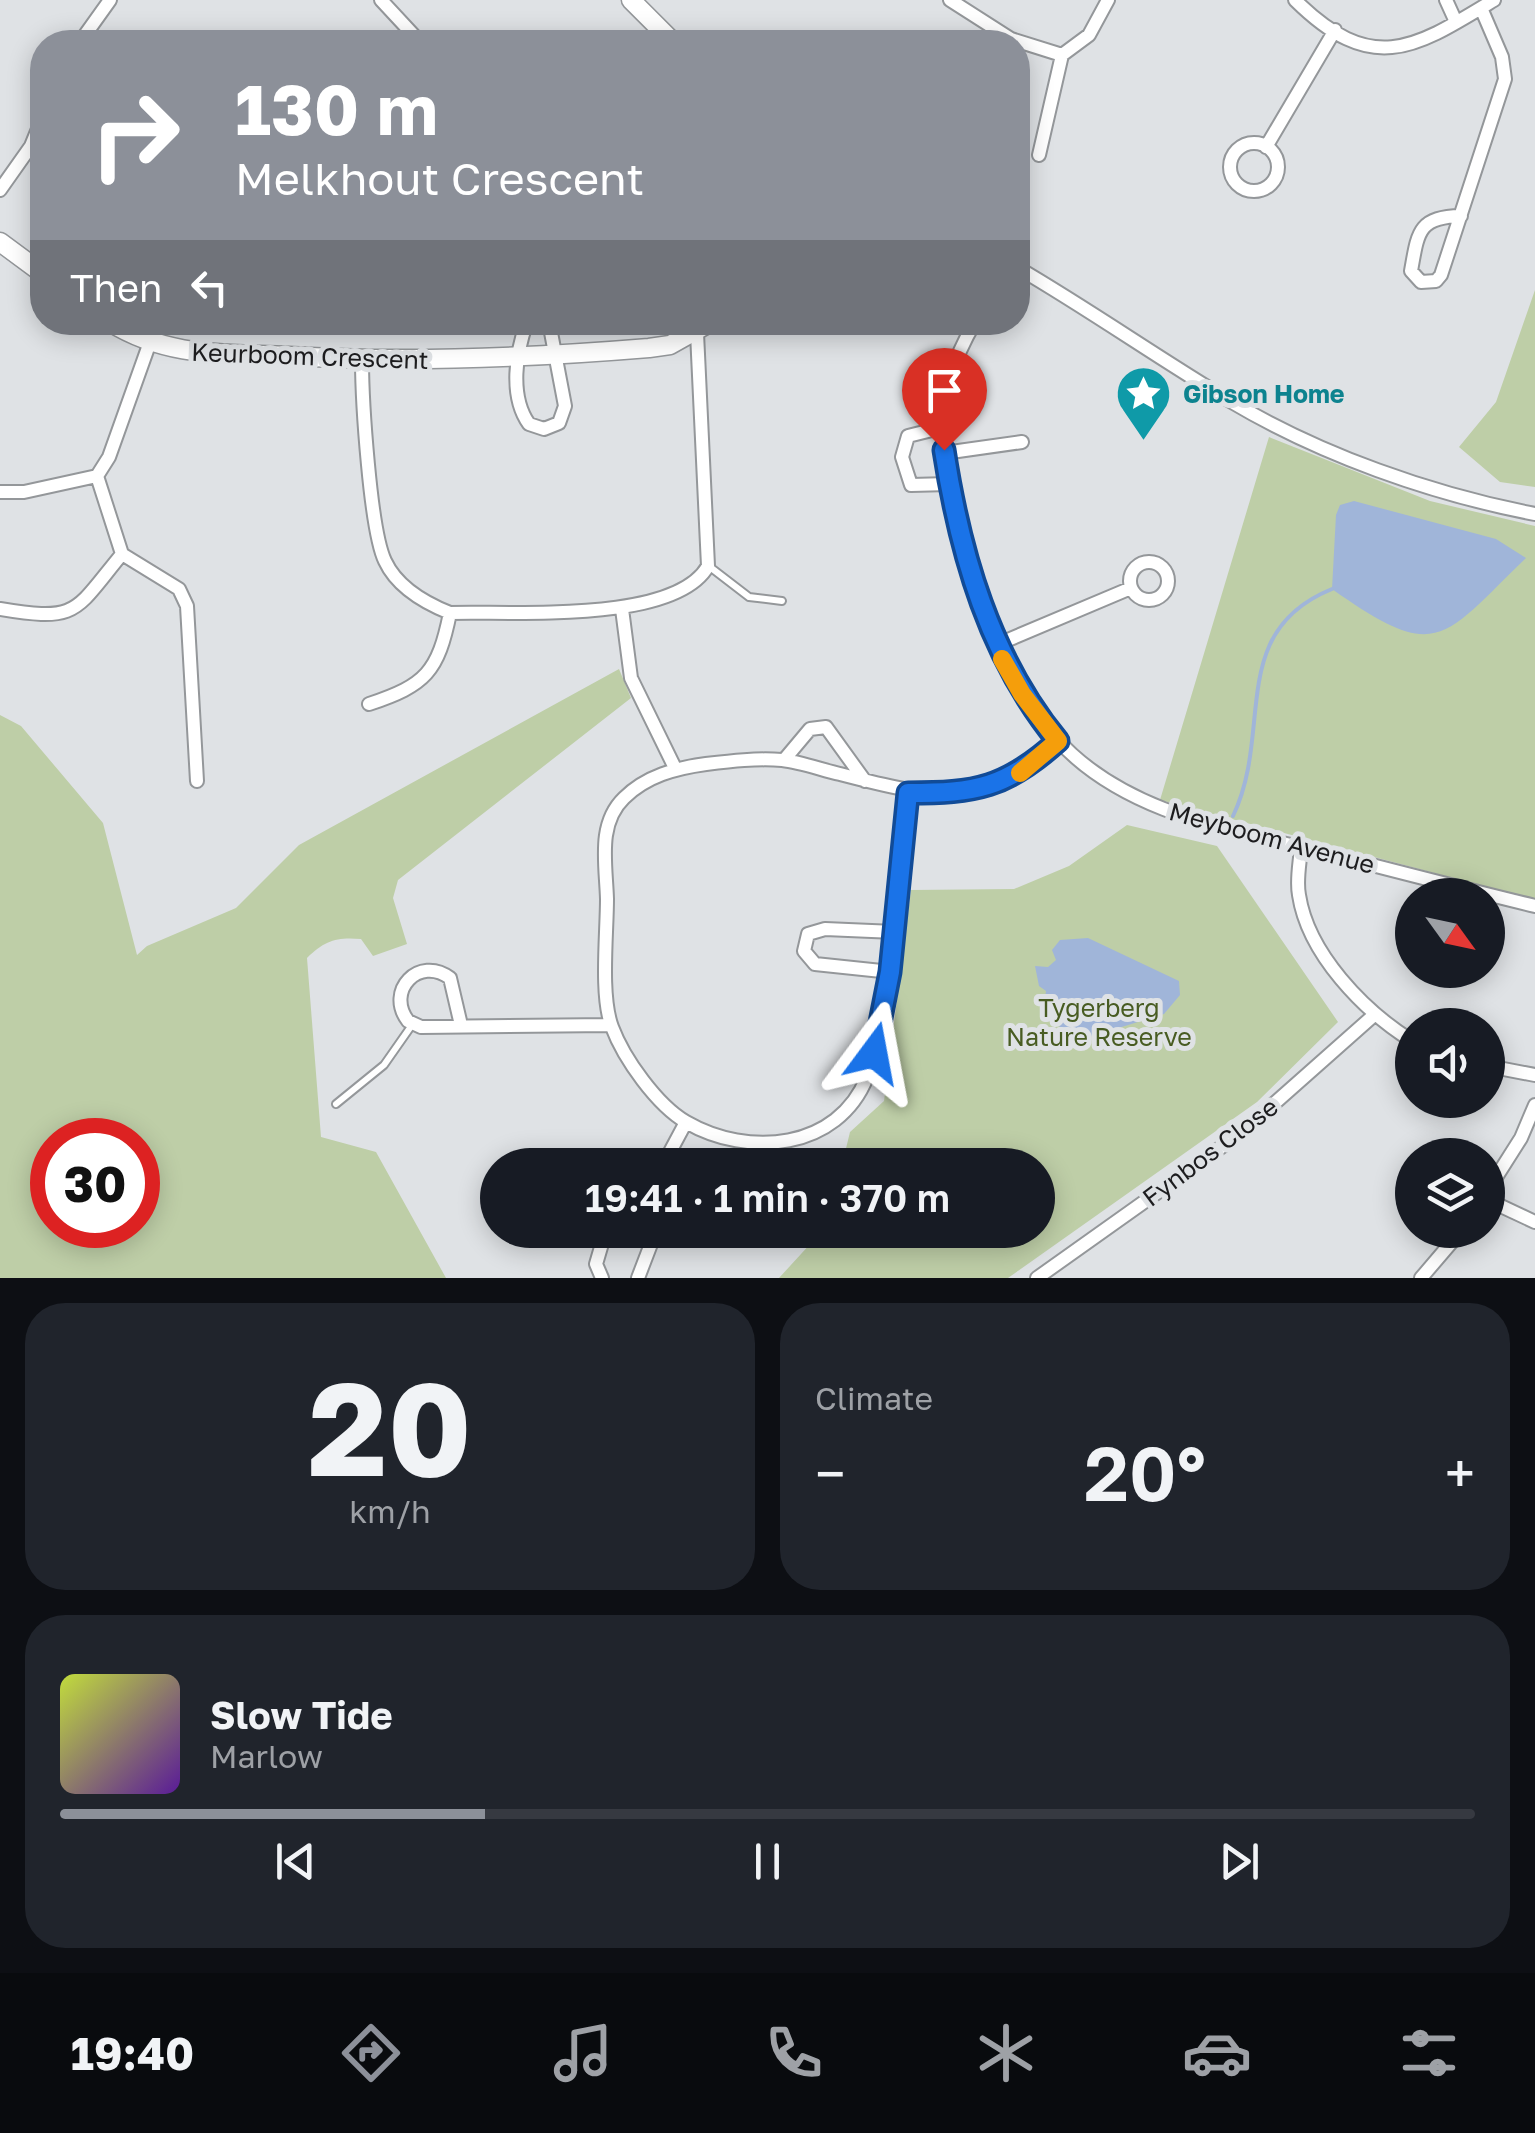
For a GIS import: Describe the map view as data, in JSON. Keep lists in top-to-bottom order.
{
  "streets": {
    "street": ["Keurboom Crescent", "Meyboom Avenue", "Fynbos Close"]
  },
  "parks": ["Tygerberg Nature Reserve"],
  "places": {
    "place": ["Gibson Home"]
  },
  "north": "bottom right",
  "page": {
    "turn": ["130 m", "Melkhout Crescent"],
    "then": "Then",
    "limit": "30",
    "trip": "19:41 · 1 min · 370 m",
    "tile": [
      ["20", "km/h"],
      "Climate"
    ],
    "heat": ["−", "20°", "+"],
    "song": ["Slow Tide", "Marlow"],
    "tabs": "19:40"
  }
}
